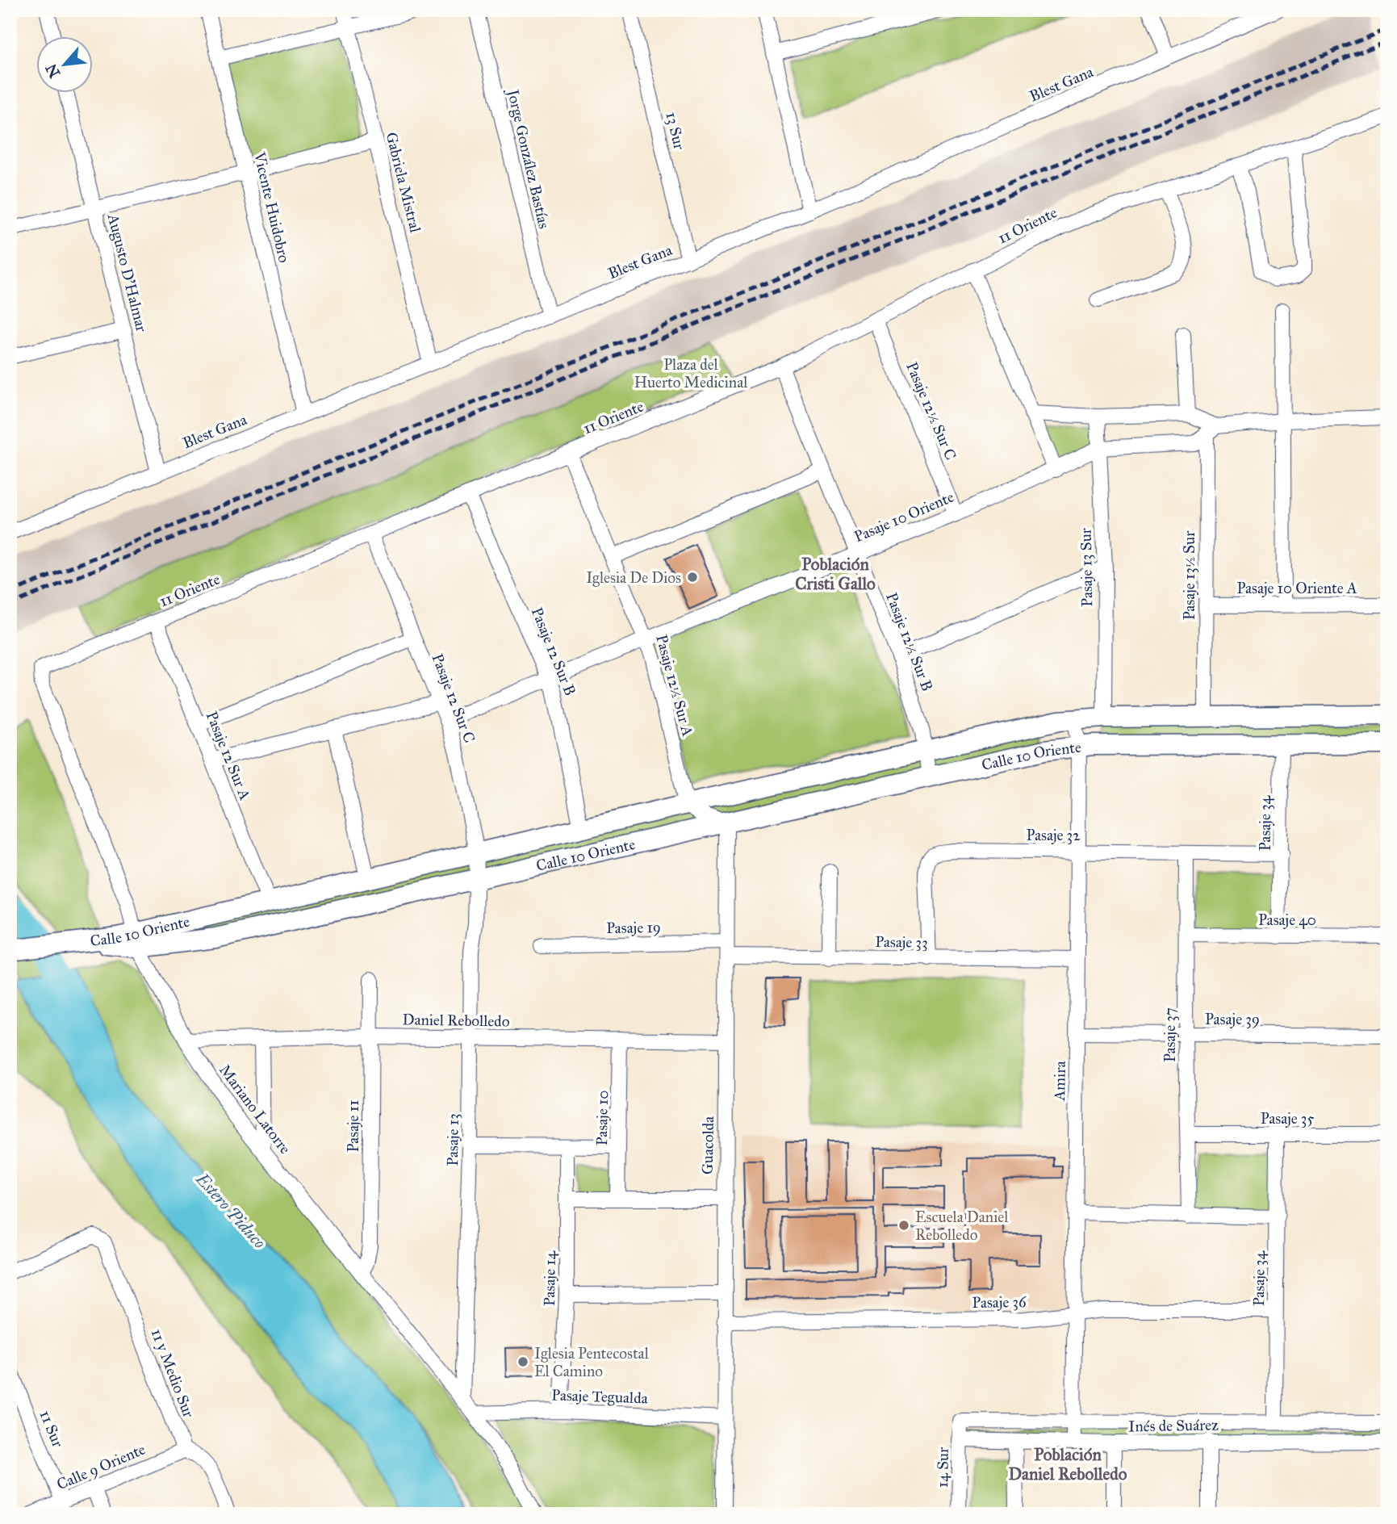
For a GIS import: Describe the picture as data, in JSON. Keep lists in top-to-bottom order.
{
  "streets": {
    "main road": ["Calle 10 Oriente"],
    "street": [
      "Blest Gana",
      "13 Sur",
      "Jorge González Bastías",
      "Gabriela Mistral",
      "Vicente Huidobro",
      "11 Oriente",
      "Augusto D'Halmar",
      "Pasaje 12½ Sur C",
      "Pasaje 10 Oriente",
      "Pasaje 13 Sur",
      "Pasaje 13½ Sur",
      "Pasaje 10 Oriente A",
      "Pasaje 12½ Sur B",
      "Pasaje 12 Sur B",
      "Pasaje 12½ Sur A",
      "Pasaje 12 Sur C",
      "Pasaje 12 Sur A",
      "Pasaje 34",
      "Pasaje 32",
      "Pasaje 40",
      "Pasaje 19",
      "Pasaje 33",
      "Pasaje 39",
      "Daniel Rebolledo",
      "Pasaje 37",
      "Amira",
      "Mariano Latorre",
      "Pasaje 10",
      "Pasaje 35",
      "Pasaje 11",
      "Pasaje 13",
      "Guacolda",
      "Pasaje 14",
      "Pasaje 36",
      "11 y Medio Sur",
      "Pasaje Tegualda",
      "Inés de Suárez",
      "11 Sur",
      "Calle 9 Oriente",
      "14 Sur"
    ]
  },
  "crossings": [
    ["Blest Gana", "13 Sur"],
    ["Blest Gana", "Jorge González Bastías"],
    ["Blest Gana", "Gabriela Mistral"],
    ["Blest Gana", "Vicente Huidobro"],
    ["Blest Gana", "Augusto D'Halmar"],
    ["11 Oriente", "Pasaje 12½ Sur C"],
    ["11 Oriente", "Pasaje 12½ Sur B"],
    ["11 Oriente", "Pasaje 12 Sur B"],
    ["11 Oriente", "Pasaje 12½ Sur A"],
    ["11 Oriente", "Pasaje 12 Sur C"],
    ["11 Oriente", "Pasaje 12 Sur A"],
    ["11 Oriente", "Mariano Latorre"],
    ["Pasaje 12½ Sur C", "Pasaje 10 Oriente"],
    ["Pasaje 10 Oriente", "Pasaje 13 Sur"],
    ["Pasaje 10 Oriente", "Pasaje 13½ Sur"],
    ["Pasaje 10 Oriente", "Pasaje 12½ Sur B"],
    ["Pasaje 10 Oriente", "Pasaje 12 Sur B"],
    ["Pasaje 10 Oriente", "Pasaje 12½ Sur A"],
    ["Pasaje 10 Oriente", "Pasaje 12 Sur C"],
    ["Pasaje 13 Sur", "Calle 10 Oriente"],
    ["Pasaje 13½ Sur", "Pasaje 10 Oriente A"],
    ["Pasaje 13½ Sur", "Calle 10 Oriente"],
    ["Pasaje 12½ Sur B", "Calle 10 Oriente"],
    ["Pasaje 12 Sur B", "Calle 10 Oriente"],
    ["Pasaje 12½ Sur A", "Calle 10 Oriente"],
    ["Pasaje 12 Sur C", "Calle 10 Oriente"],
    ["Pasaje 12 Sur C", "Pasaje 13"],
    ["Pasaje 12 Sur A", "Calle 10 Oriente"],
    ["Calle 10 Oriente", "Pasaje 34"],
    ["Calle 10 Oriente", "Amira"],
    ["Calle 10 Oriente", "Mariano Latorre"],
    ["Calle 10 Oriente", "Pasaje 13"],
    ["Calle 10 Oriente", "Guacolda"],
    ["Pasaje 34", "Pasaje 32"],
    ["Pasaje 34", "Pasaje 40"],
    ["Pasaje 34", "Pasaje 35"],
    ["Pasaje 34", "Pasaje 36"],
    ["Pasaje 34", "Inés de Suárez"],
    ["Pasaje 32", "Pasaje 33"],
    ["Pasaje 32", "Pasaje 37"],
    ["Pasaje 32", "Amira"],
    ["Pasaje 40", "Pasaje 37"],
    ["Pasaje 19", "Pasaje 33"],
    ["Pasaje 19", "Guacolda"],
    ["Pasaje 33", "Amira"],
    ["Pasaje 33", "Guacolda"],
    ["Pasaje 39", "Pasaje 37"],
    ["Pasaje 39", "Amira"],
    ["Daniel Rebolledo", "Mariano Latorre"],
    ["Daniel Rebolledo", "Pasaje 10"],
    ["Daniel Rebolledo", "Pasaje 11"],
    ["Daniel Rebolledo", "Pasaje 13"],
    ["Daniel Rebolledo", "Guacolda"],
    ["Pasaje 37", "Pasaje 35"],
    ["Amira", "Pasaje 36"],
    ["Amira", "Inés de Suárez"],
    ["Mariano Latorre", "Pasaje 11"],
    ["Mariano Latorre", "Pasaje 13"],
    ["Mariano Latorre", "Pasaje Tegualda"],
    ["Guacolda", "Pasaje 36"],
    ["Guacolda", "Pasaje Tegualda"],
    ["Pasaje 14", "Pasaje Tegualda"],
    ["11 y Medio Sur", "Calle 9 Oriente"],
    ["Inés de Suárez", "14 Sur"],
    ["11 Sur", "Calle 9 Oriente"]
  ],
  "districts": ["Población Cristi Gallo", "Población Daniel Rebolledo"],
  "water": ["Estero Piduco"],
  "parks": ["Plaza del Huerto Medicinal"],
  "places": ["Iglesia De Dios", "Escuela Daniel Rebolledo", "Iglesia Pentecostal El Camino"],
  "north": "bottom left"
}
